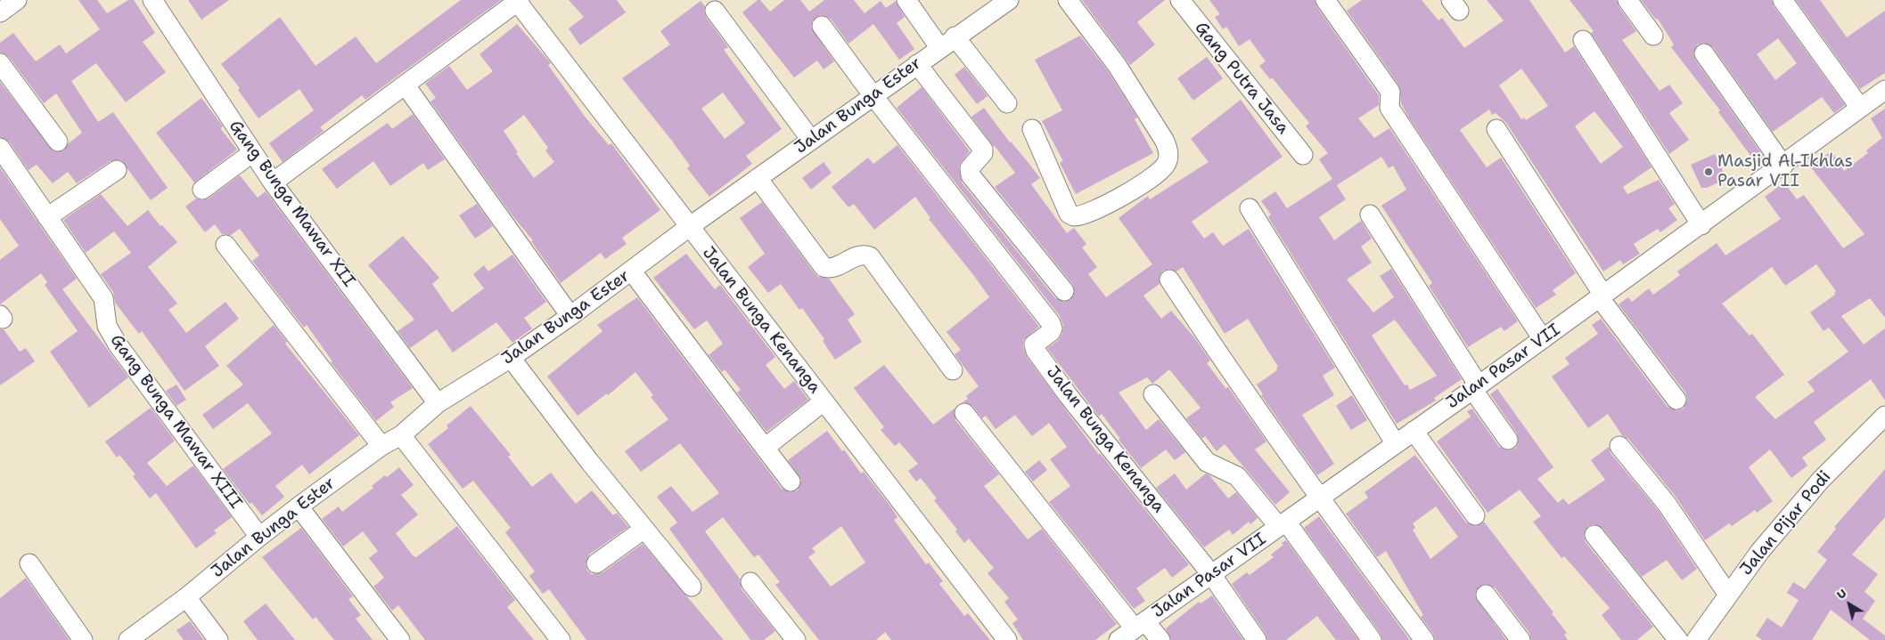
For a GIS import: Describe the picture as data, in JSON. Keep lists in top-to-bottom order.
{
  "streets": {
    "street": [
      "Gang Putra Jasa",
      "Jalan Bunga Ester",
      "Gang Bunga Mawar XII",
      "Jalan Bunga Kenanga",
      "Jalan Pasar VII",
      "Gang Bunga Mawar XIII",
      "Jalan Pijar Podi"
    ]
  },
  "crossings": [
    ["Jalan Bunga Ester", "Gang Bunga Mawar XII"],
    ["Jalan Bunga Ester", "Jalan Bunga Kenanga"],
    ["Jalan Bunga Ester", "Gang Bunga Mawar XIII"],
    ["Jalan Bunga Kenanga", "Jalan Pasar VII"]
  ],
  "places": ["Masjid Al-Ikhlas Pasar VII"],
  "north": "top left"
}
